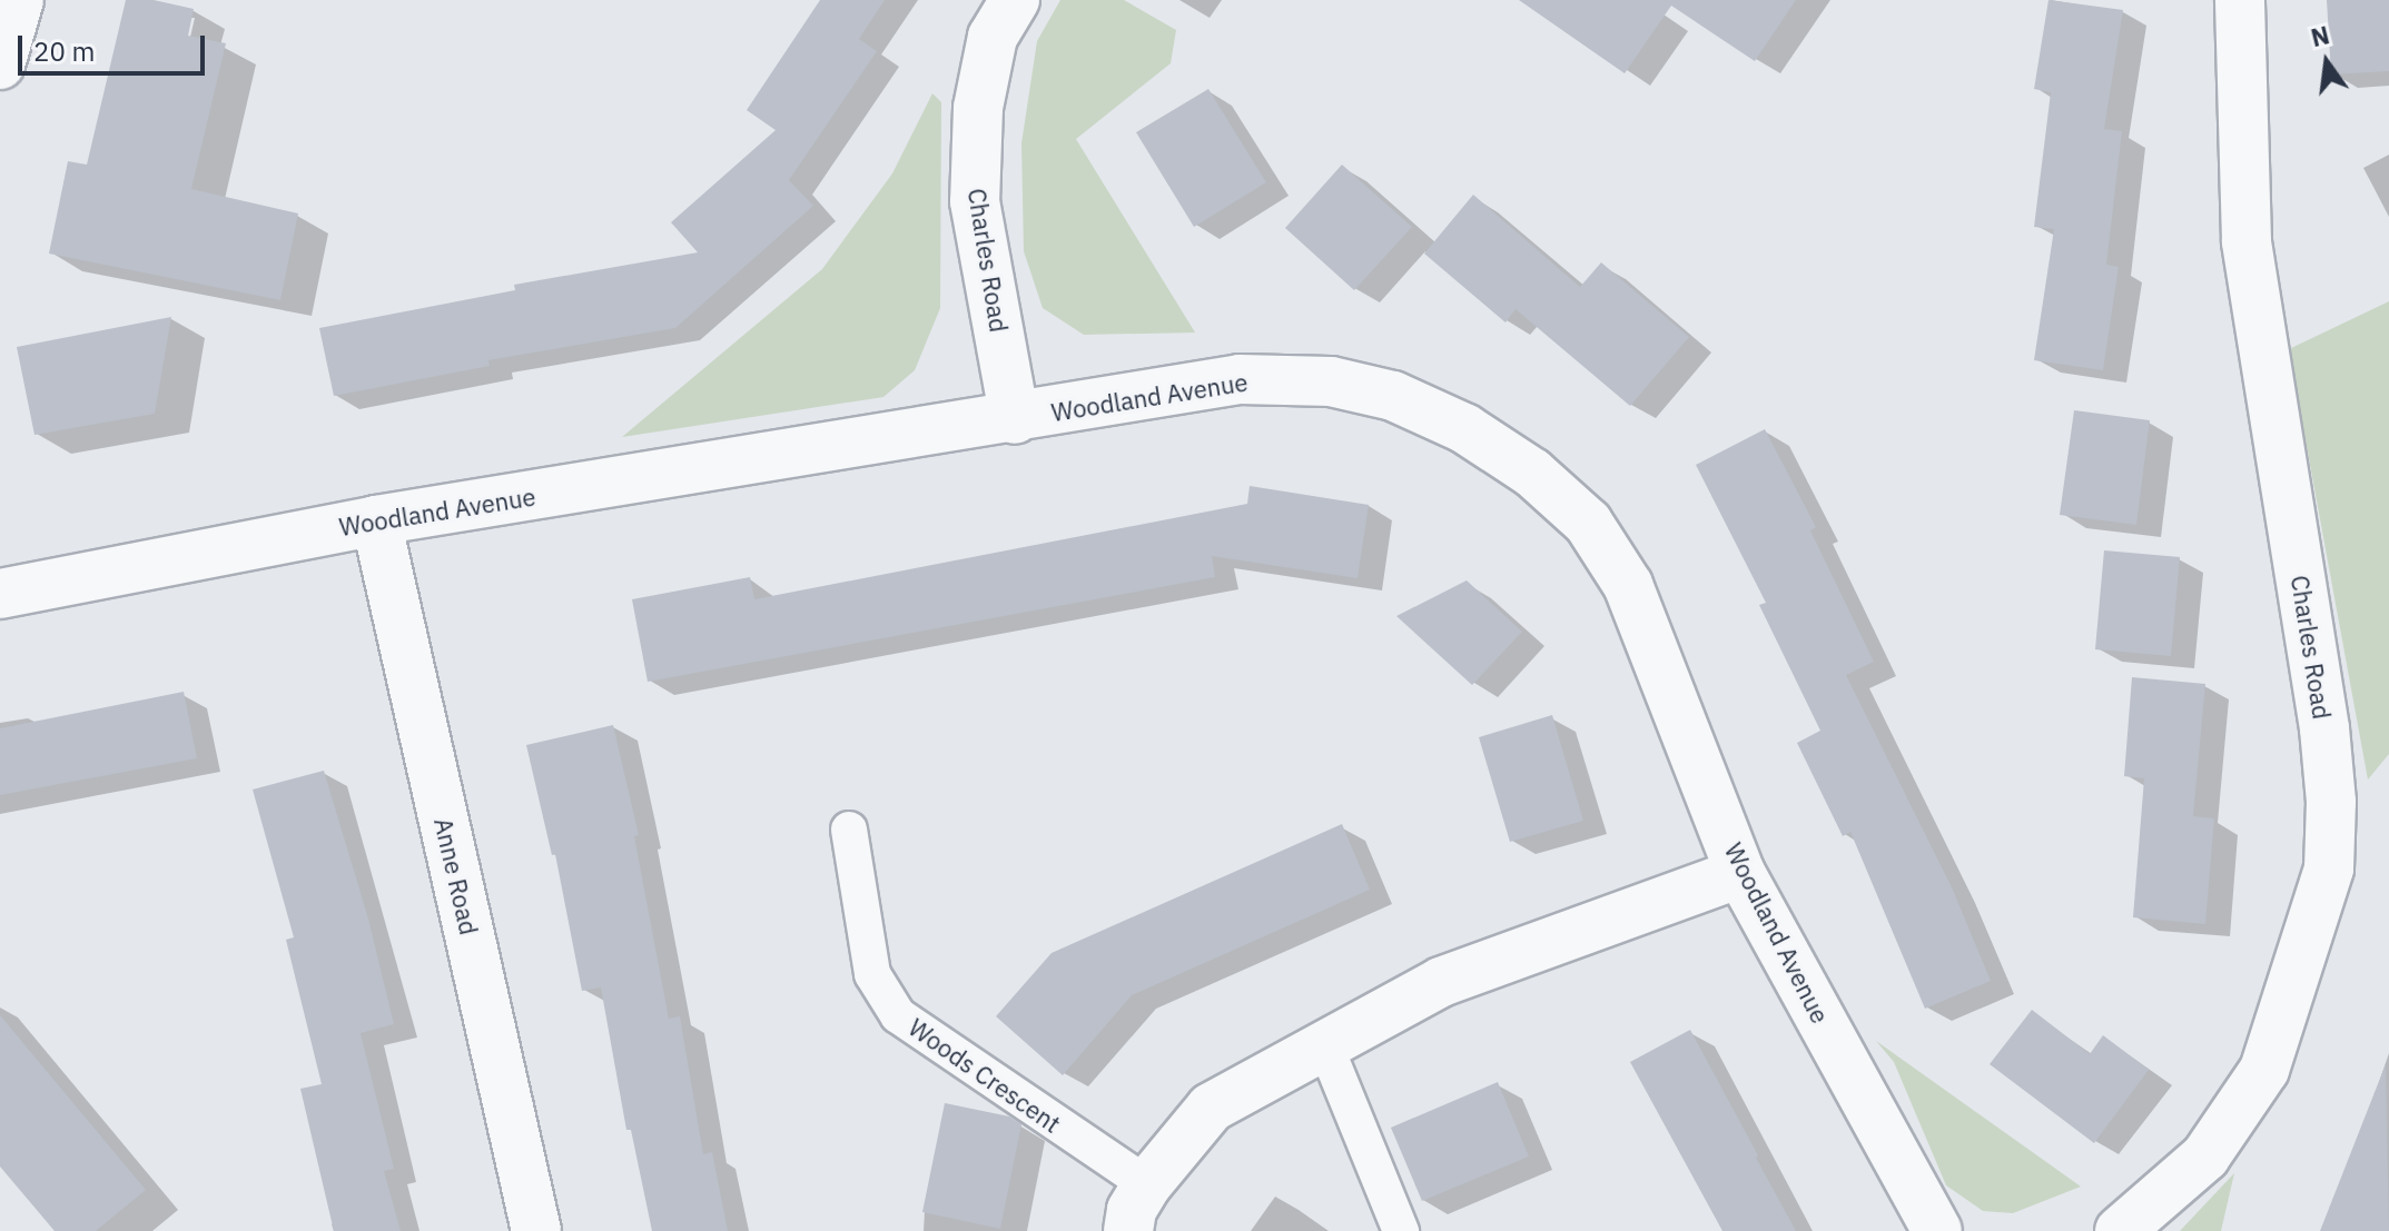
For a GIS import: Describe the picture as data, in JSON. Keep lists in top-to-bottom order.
{
  "streets": {
    "street": ["Charles Road", "Woodland Avenue", "Anne Road"],
    "lane": ["Woods Crescent"]
  },
  "crossings": [
    ["Charles Road", "Woodland Avenue"],
    ["Woodland Avenue", "Anne Road"]
  ],
  "scale_bar": "20 m",
  "north": "top"
}
